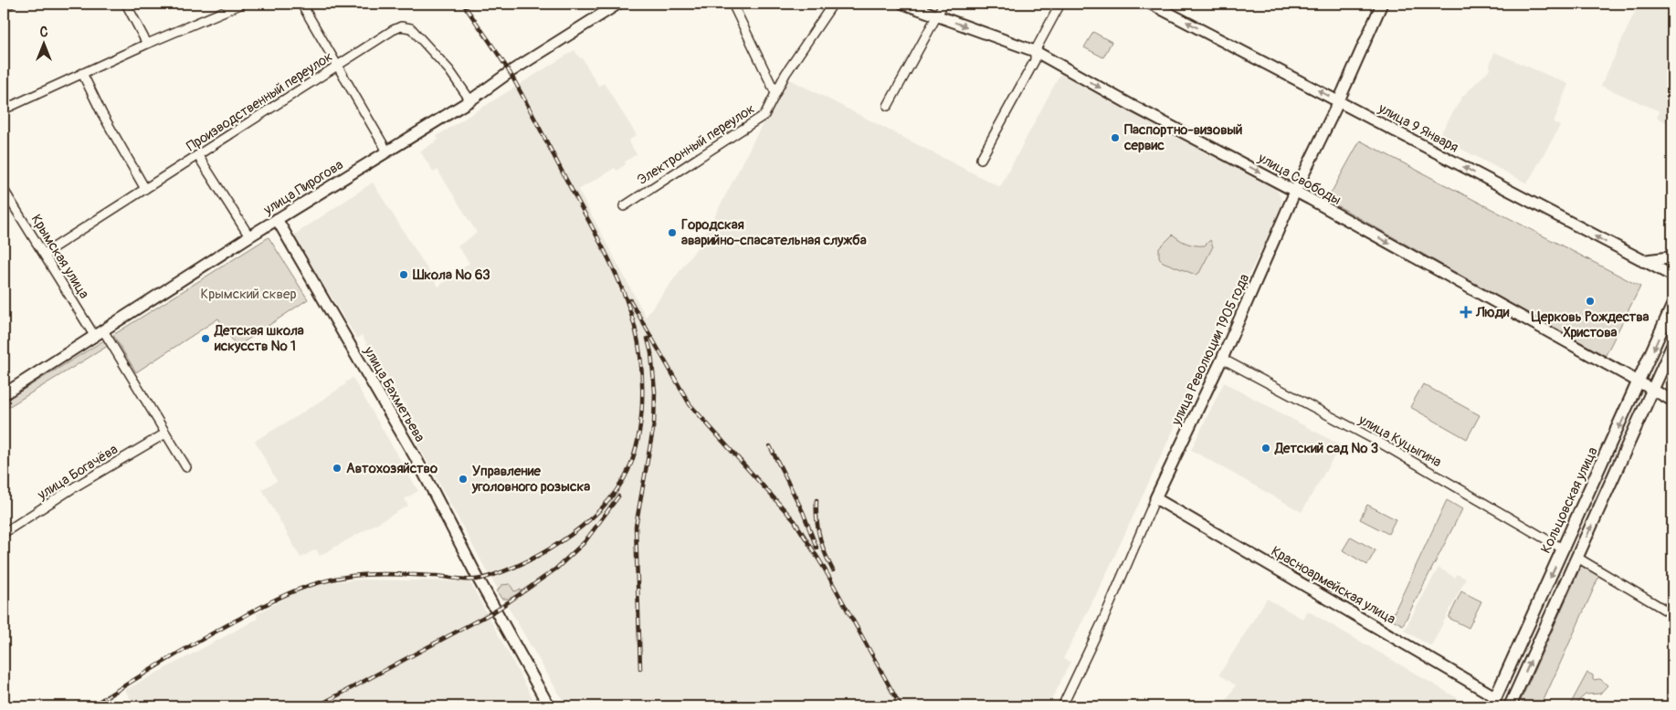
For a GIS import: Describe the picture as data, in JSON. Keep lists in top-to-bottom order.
{
  "streets": {
    "main road": ["Кольцовская улица"],
    "street": [
      "Производственный переулок",
      "улица 9 Января",
      "Электронный переулок",
      "улица Свободы",
      "улица Пирогова",
      "Крымская улица",
      "улица Революции 1905 года",
      "улица Бахметьева",
      "улица Куцыгина",
      "улица Богачёва",
      "Красноармейская улица"
    ]
  },
  "crossings": [
    ["Производственный переулок", "улица Пирогова"],
    ["Производственный переулок", "Крымская улица"],
    ["улица 9 Января", "улица Революции 1905 года"],
    ["улица Свободы", "улица Революции 1905 года"],
    ["улица Свободы", "Кольцовская улица"],
    ["улица Пирогова", "Крымская улица"],
    ["улица Пирогова", "улица Бахметьева"],
    ["Крымская улица", "улица Богачёва"],
    ["улица Революции 1905 года", "улица Куцыгина"],
    ["улица Революции 1905 года", "Красноармейская улица"],
    ["улица Куцыгина", "Кольцовская улица"],
    ["Кольцовская улица", "Красноармейская улица"]
  ],
  "one_way": ["улица 9 Января", "улица Свободы"],
  "parks": ["Крымский сквер"],
  "places": {
    "other": [
      "Паспортно-визовый сервис",
      "Городская аварийно-спасательная служба",
      "Школа № 63",
      "Церковь Рождества Христова",
      "Детская школа искусств № 1",
      "Детский сад № 3",
      "Автохозяйство",
      "Управление уголовного розыска"
    ],
    "health": ["Люди"]
  },
  "north": "top"
}
